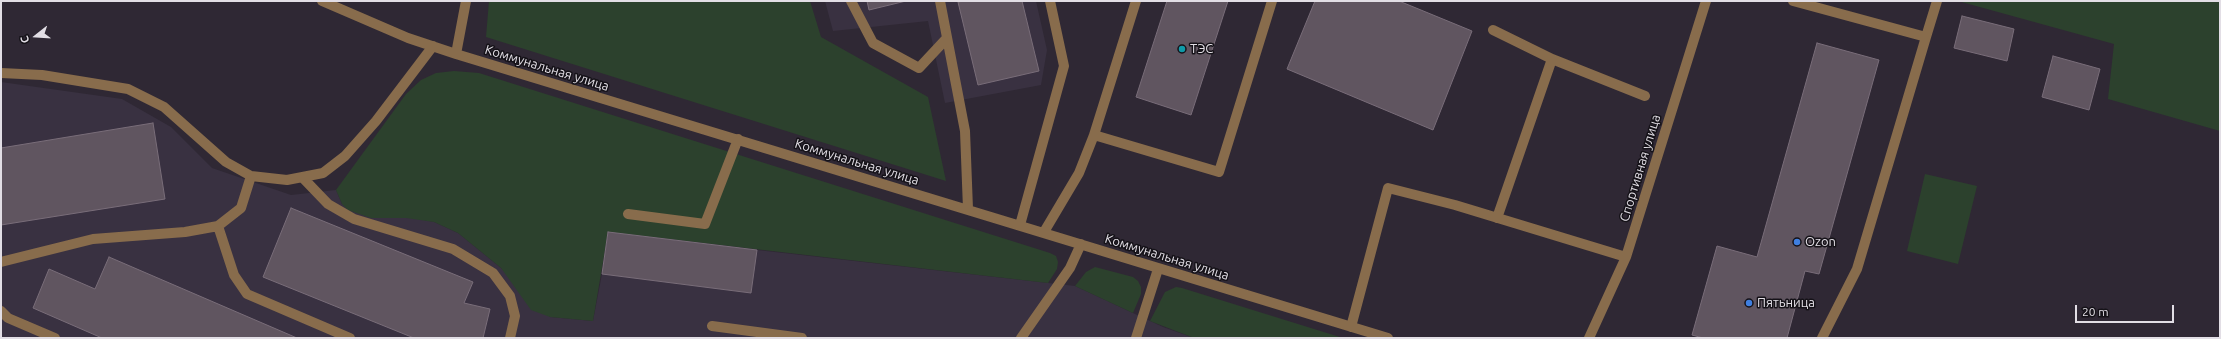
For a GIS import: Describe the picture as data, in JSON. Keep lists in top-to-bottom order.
{
  "streets": {
    "street": ["Коммунальная улица", "Спортивная улица"]
  },
  "places": ["ТЭС", "Ozon", "Пятьница"],
  "scale_bar": "20 m",
  "north": "left"
}
